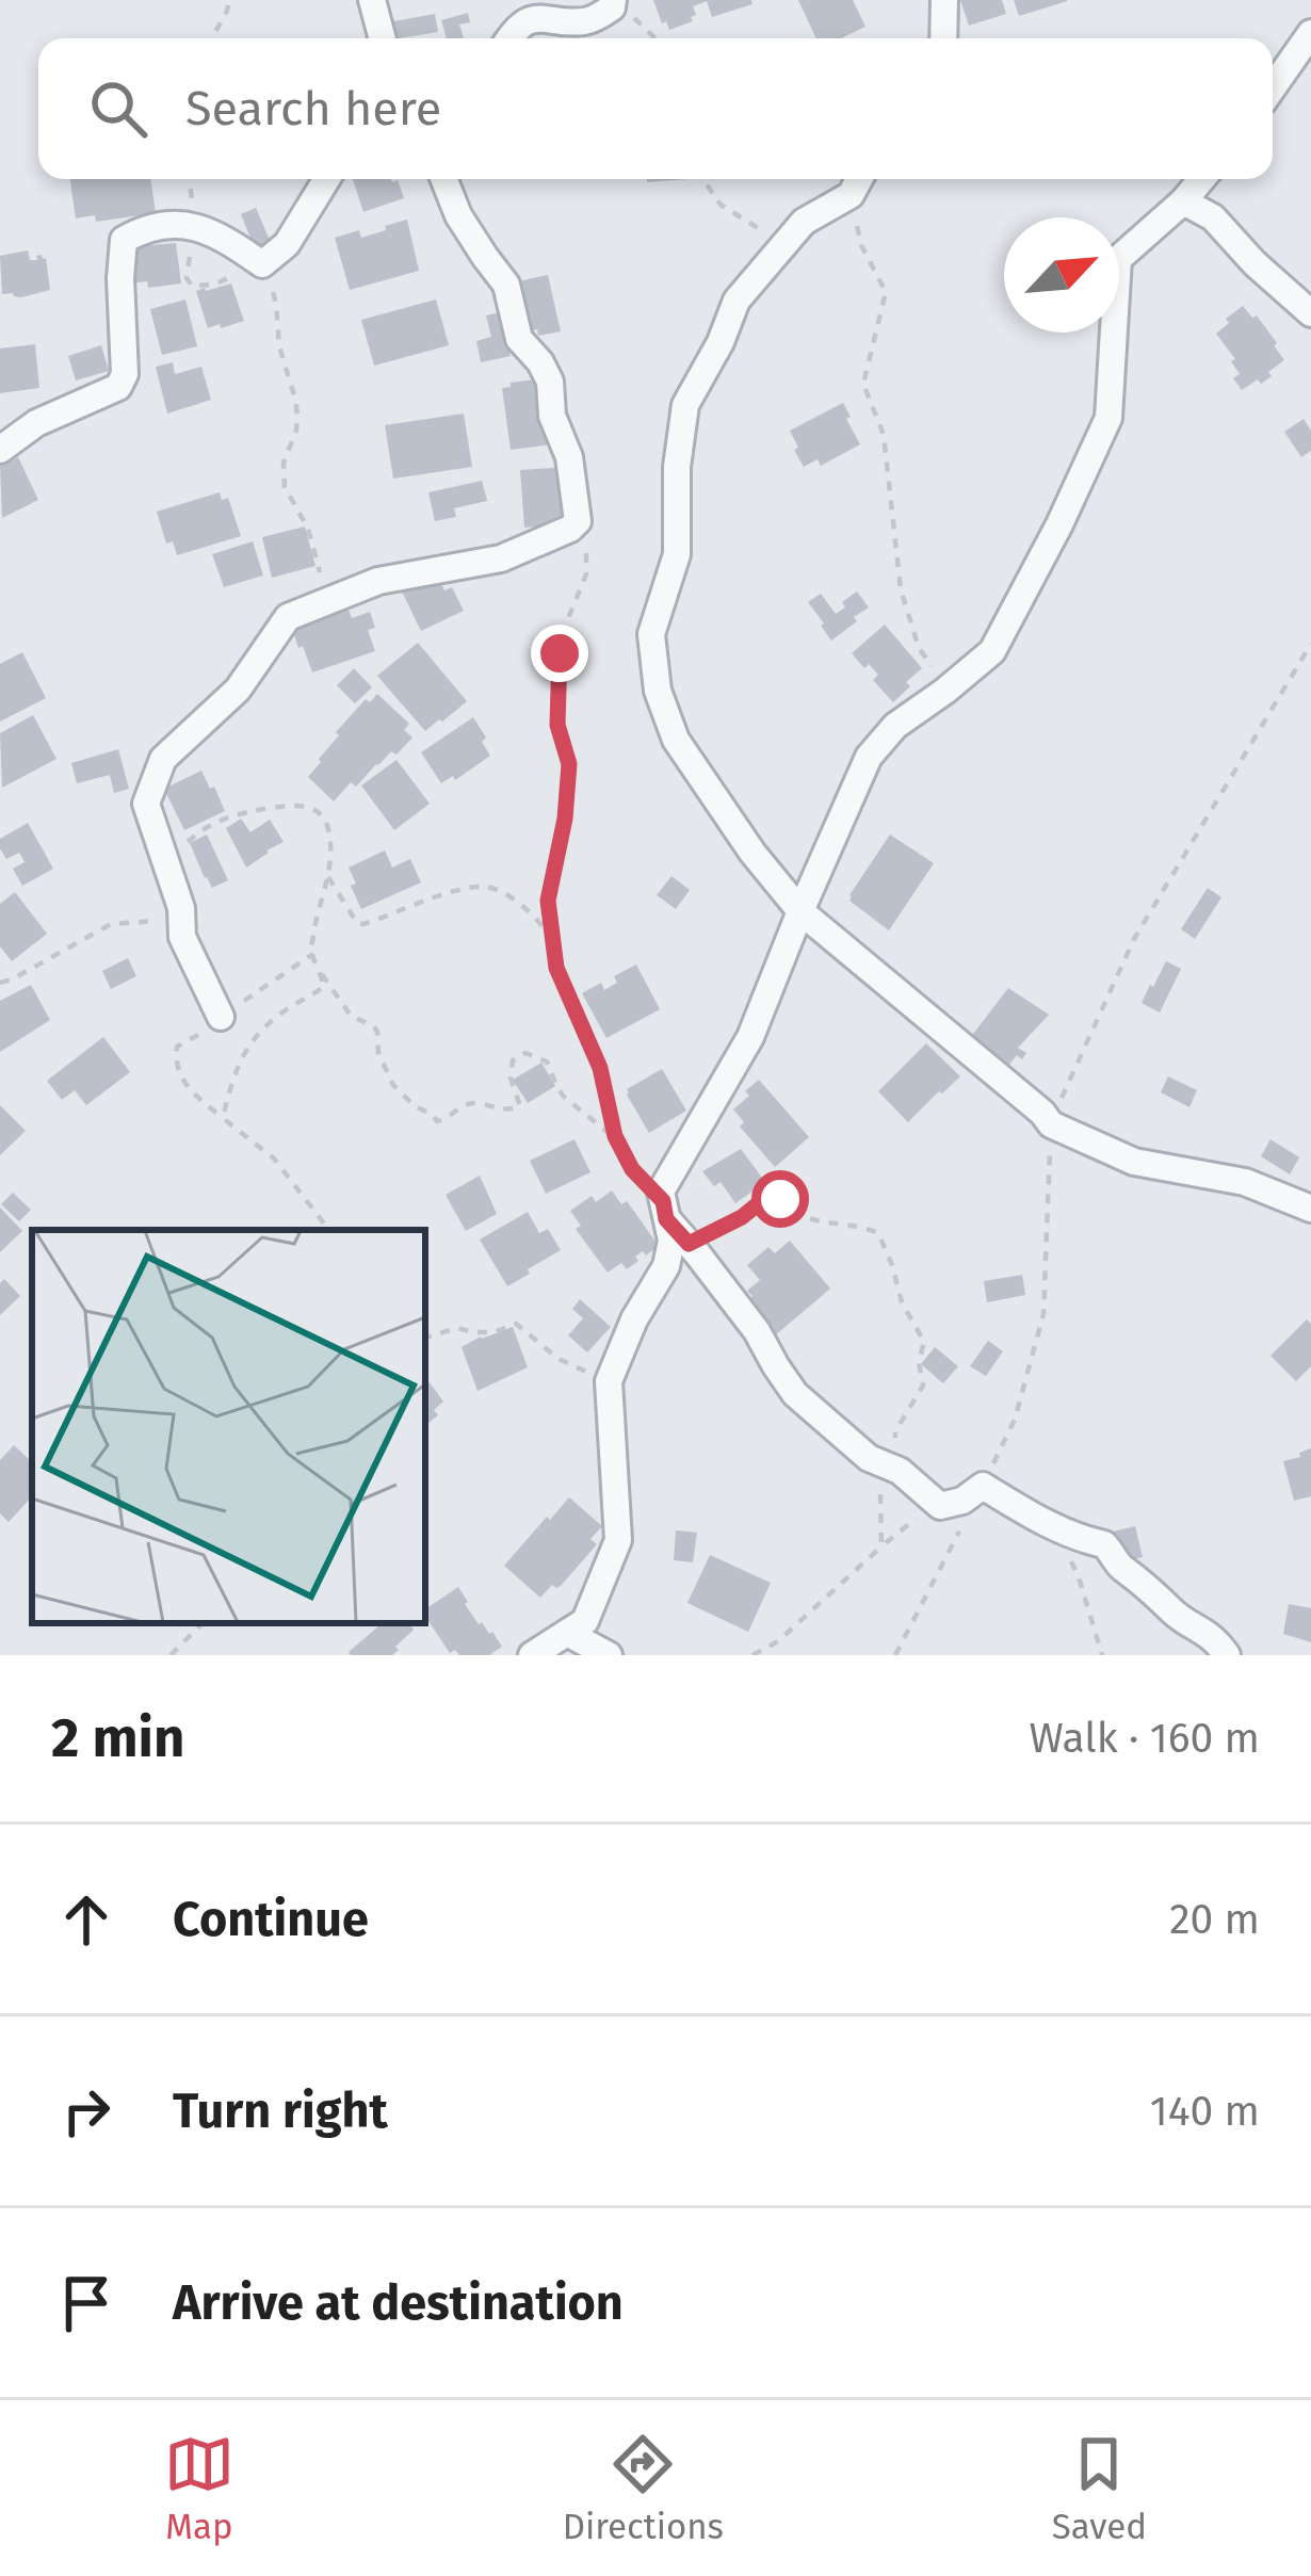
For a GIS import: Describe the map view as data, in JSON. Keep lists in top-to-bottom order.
{
  "north": "top right",
  "page": {
    "search": "Search here",
    "heading": ["2 min", "Walk · 160 m"],
    "list": [
      ["Continue", "20 m"],
      ["Turn right", "140 m"],
      "Arrive at destination"
    ],
    "nav": ["Map", "Directions", "Saved"]
  }
}
